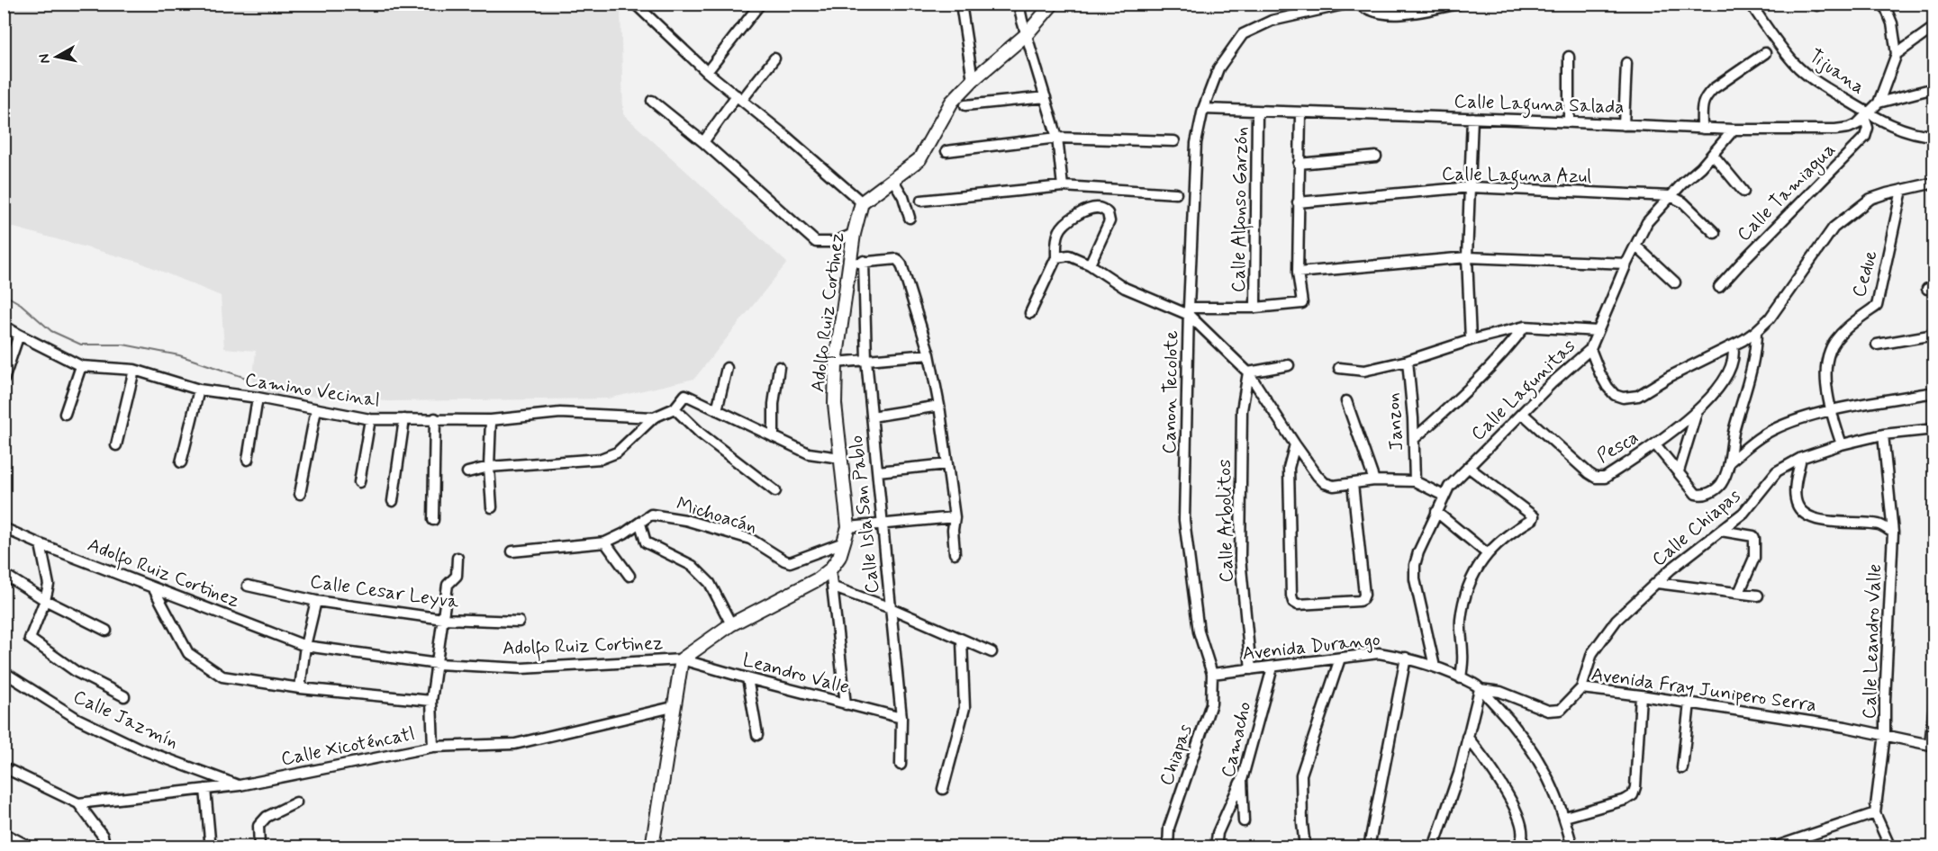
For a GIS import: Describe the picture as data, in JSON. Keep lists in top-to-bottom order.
{
  "streets": {
    "main road": ["Adolfo Ruiz Cortinez"],
    "street": [
      "Tijuana",
      "Calle Laguna Salada",
      "Calle Laguna Azul",
      "Calle Tamiagua",
      "Calle Alfonso Garzón",
      "Cedue",
      "Camino Vecinal",
      "Calle Lagunitas",
      "Canon Tecolote",
      "Janzon",
      "Pesca",
      "Michoacán",
      "Calle Isla San Pablo",
      "Calle Arbolitos",
      "Calle Chiapas",
      "Calle Cesar Leyva",
      "Calle Leandro Valle",
      "Avenida Durango",
      "Leandro Valle",
      "Avenida Fray Junipero Serra",
      "Calle Jazmín",
      "Camacho",
      "Calle Xicoténcatl",
      "Chiapas"
    ]
  },
  "crossings": [
    ["Tijuana", "Calle Laguna Salada"],
    ["Tijuana", "Calle Tamiagua"],
    ["Calle Laguna Salada", "Calle Tamiagua"],
    ["Calle Laguna Salada", "Calle Alfonso Garzón"],
    ["Calle Laguna Salada", "Calle Lagunitas"],
    ["Calle Laguna Salada", "Canon Tecolote"],
    ["Calle Laguna Azul", "Calle Lagunitas"],
    ["Cedue", "Calle Chiapas"],
    ["Adolfo Ruiz Cortinez", "Michoacán"],
    ["Adolfo Ruiz Cortinez", "Leandro Valle"],
    ["Calle Lagunitas", "Pesca"],
    ["Calle Lagunitas", "Avenida Durango"],
    ["Canon Tecolote", "Avenida Durango"],
    ["Canon Tecolote", "Chiapas"],
    ["Calle Isla San Pablo", "Leandro Valle"],
    ["Calle Arbolitos", "Avenida Durango"],
    ["Calle Chiapas", "Calle Leandro Valle"],
    ["Calle Chiapas", "Avenida Fray Junipero Serra"],
    ["Calle Leandro Valle", "Avenida Fray Junipero Serra"],
    ["Avenida Durango", "Avenida Fray Junipero Serra"],
    ["Avenida Durango", "Camacho"],
    ["Avenida Durango", "Chiapas"],
    ["Calle Jazmín", "Calle Xicoténcatl"]
  ],
  "north": "left"
}
